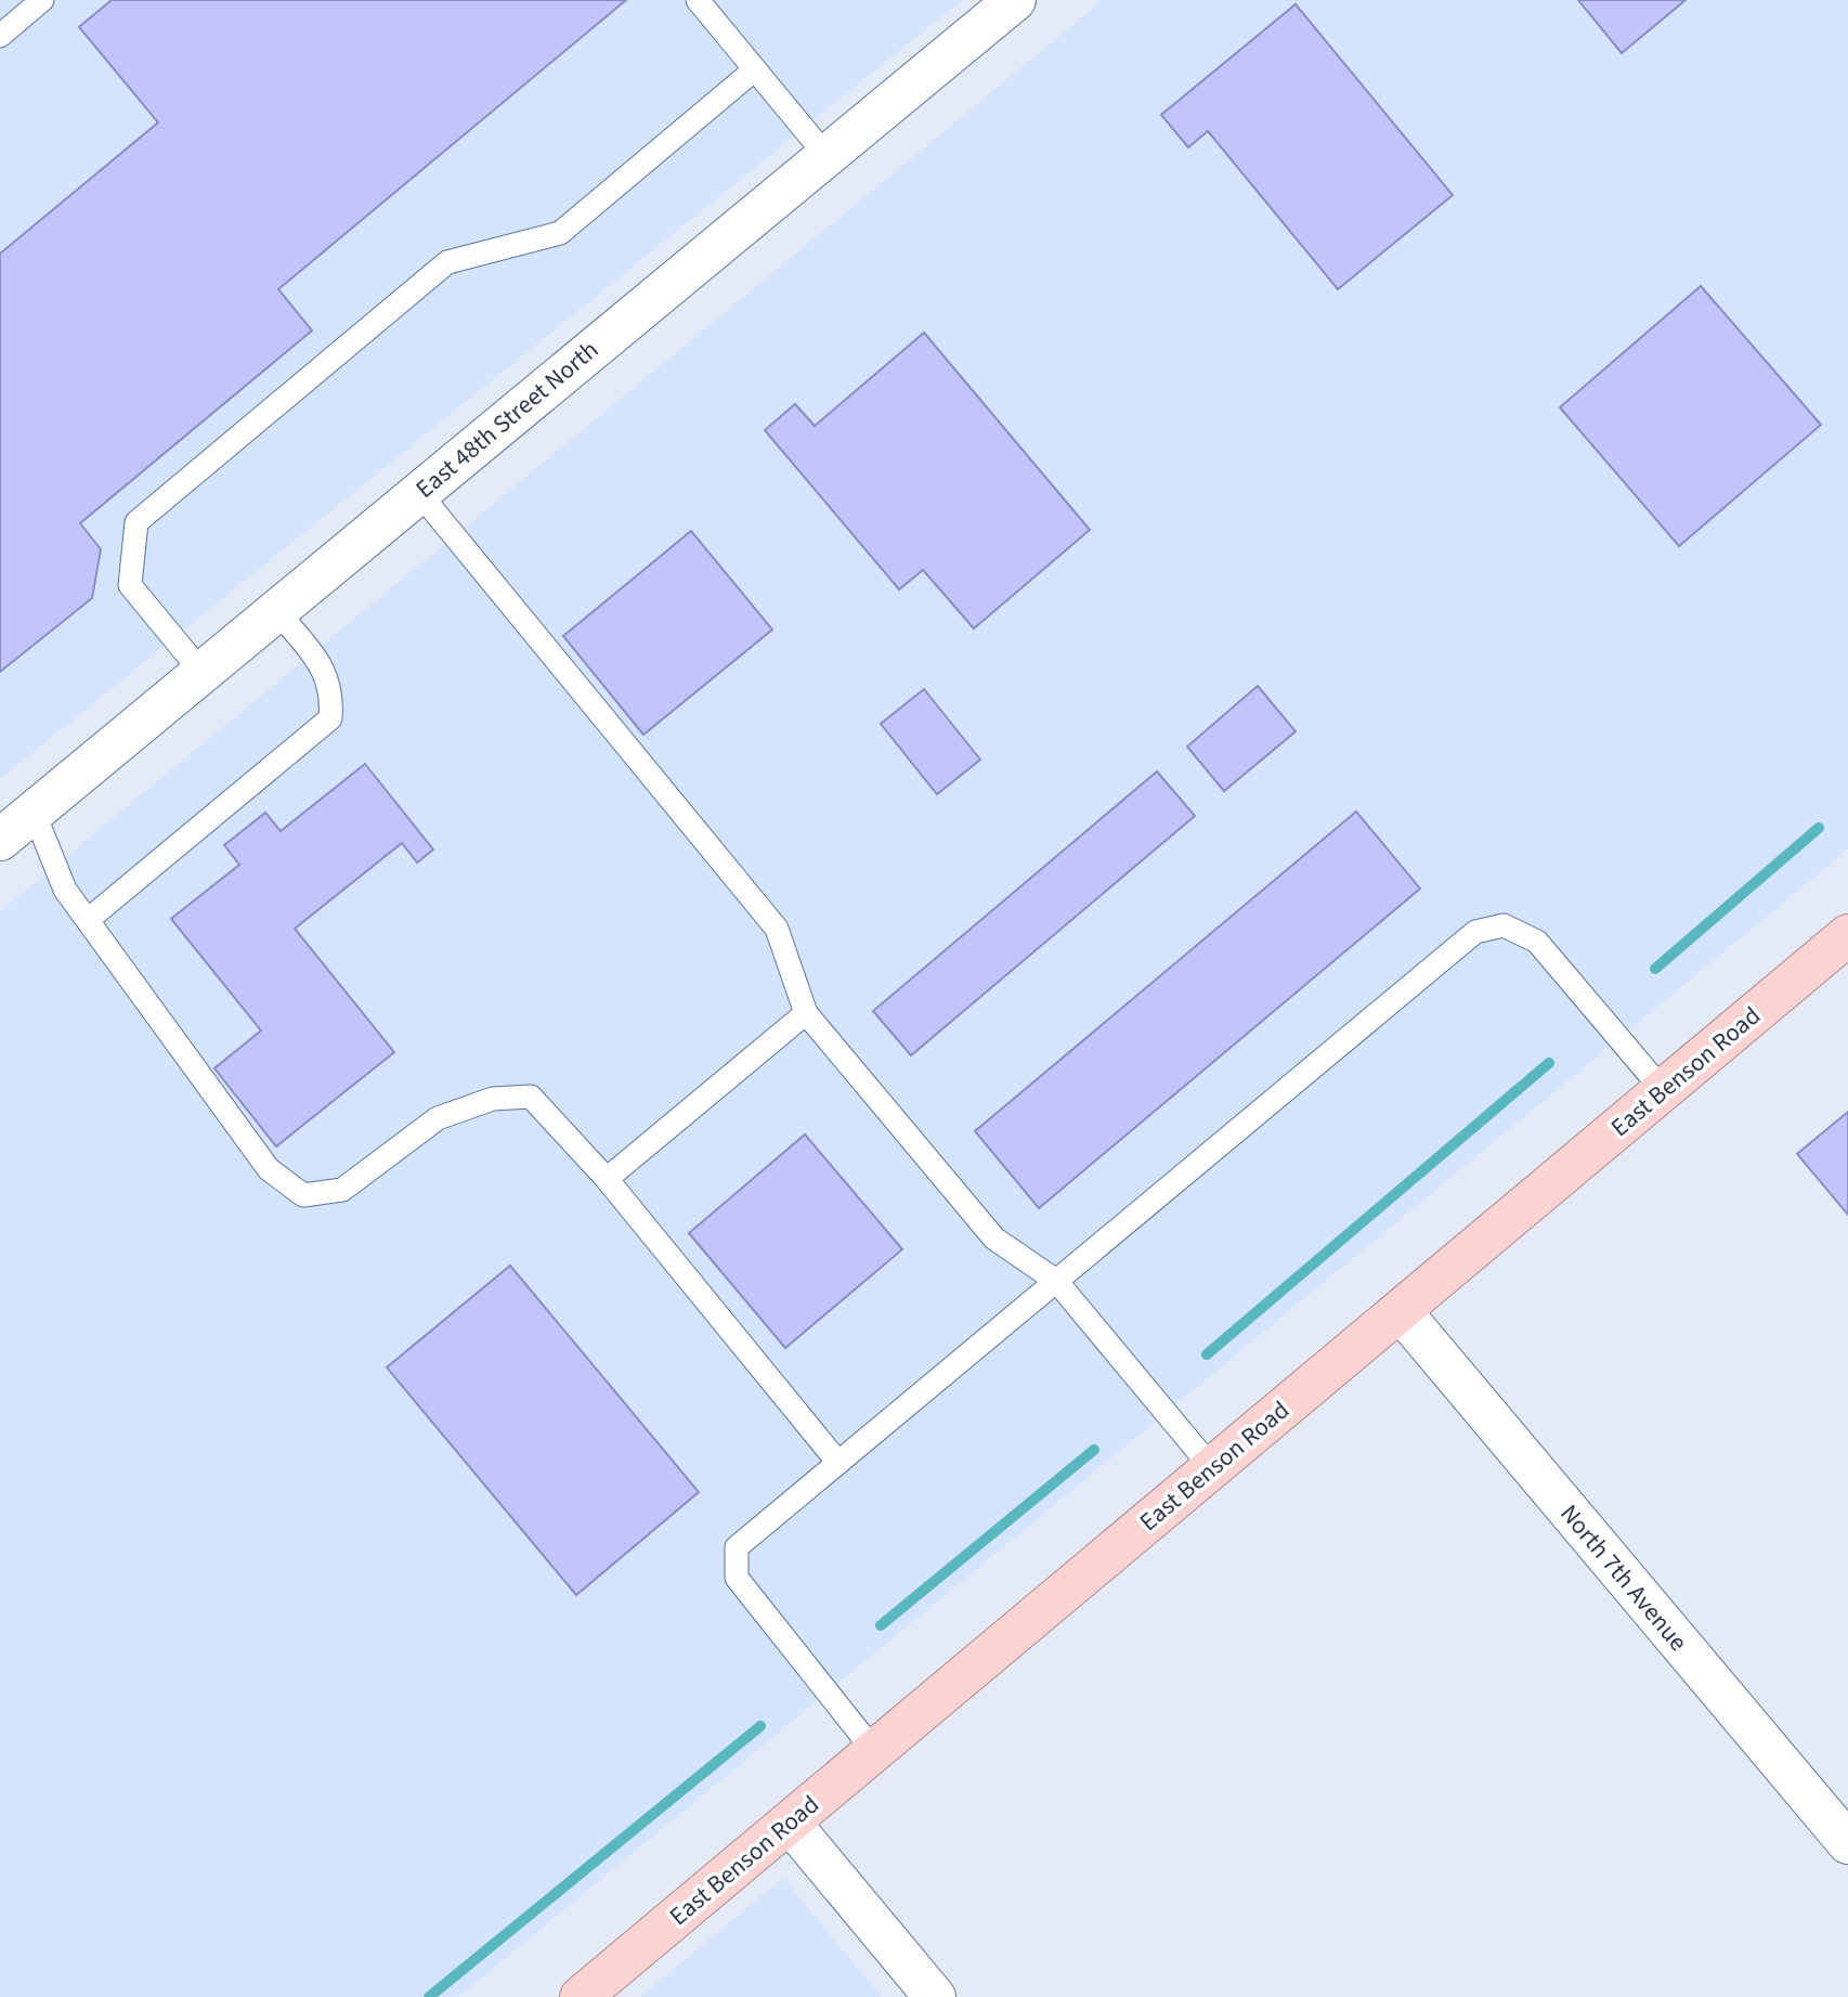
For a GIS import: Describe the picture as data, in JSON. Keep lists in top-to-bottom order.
{
  "streets": {
    "main road": ["East Benson Road"],
    "street": ["East 48th Street North", "North 7th Avenue"]
  },
  "crossings": [
    ["East Benson Road", "North 7th Avenue"]
  ]
}
